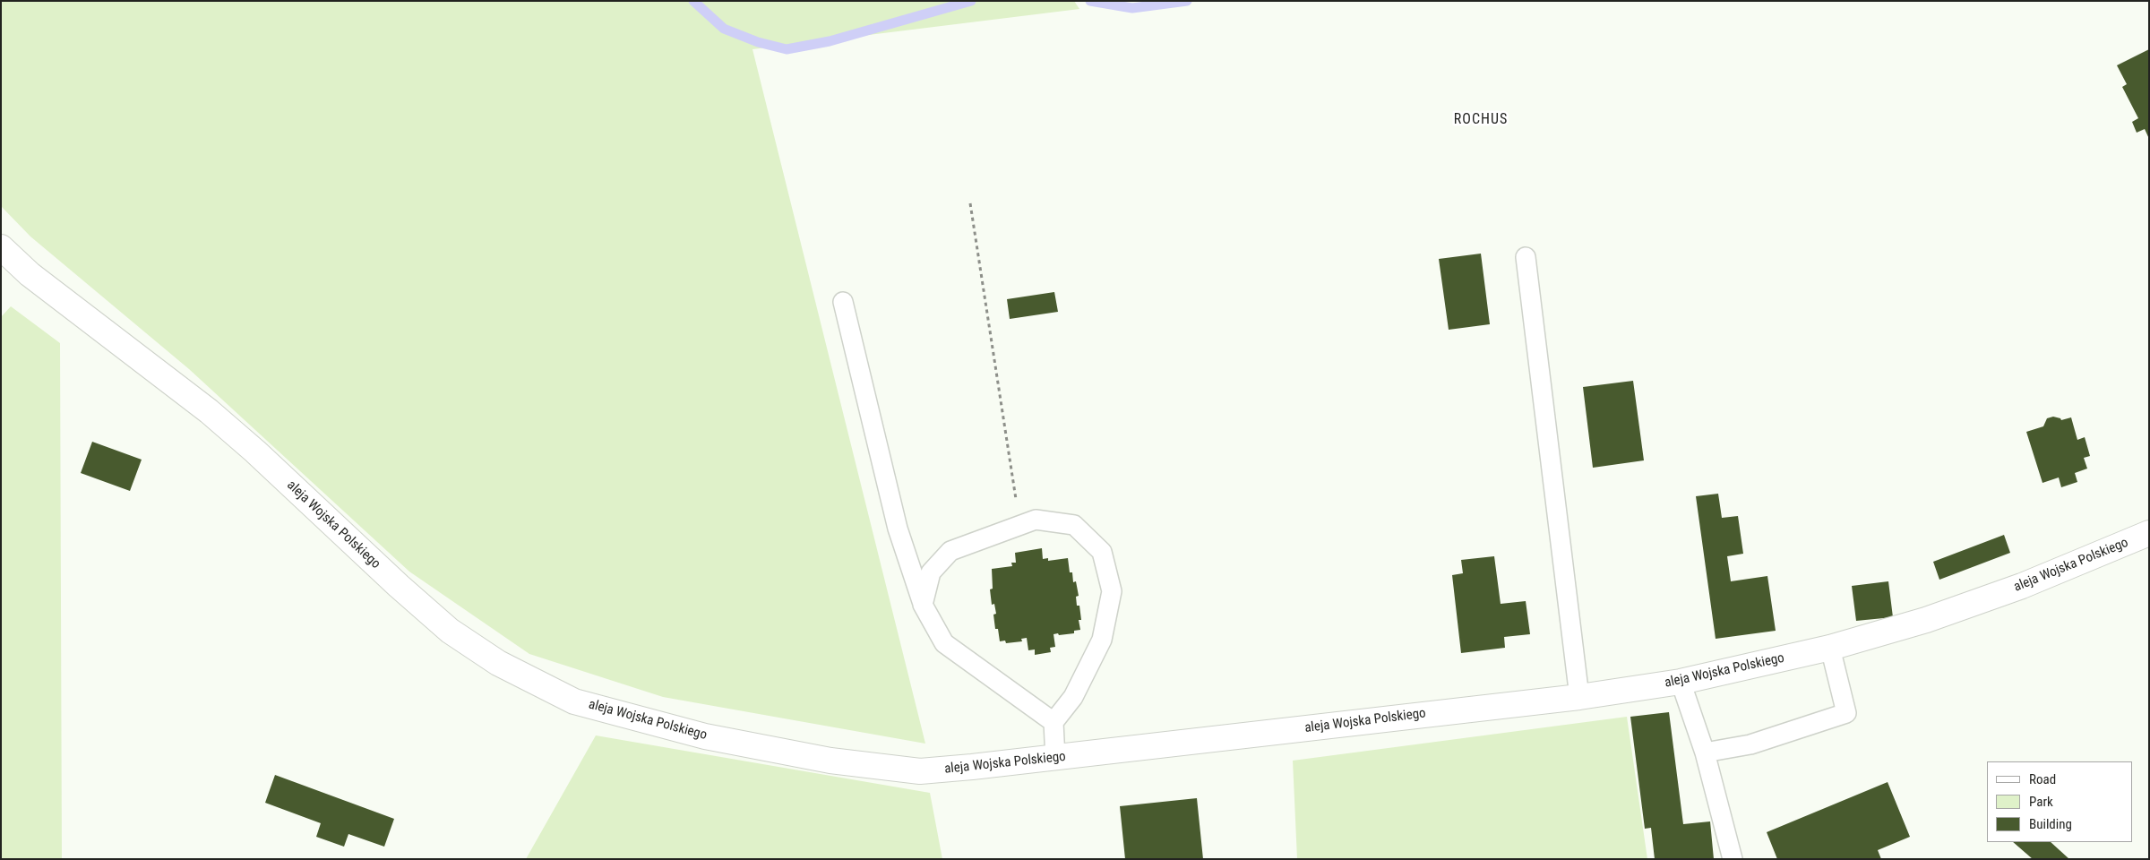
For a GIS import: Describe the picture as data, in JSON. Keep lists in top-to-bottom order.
{
  "streets": {
    "street": ["aleja Wojska Polskiego"]
  },
  "districts": ["ROCHUS"],
  "legend": ["Road", "Park", "Building"]
}
